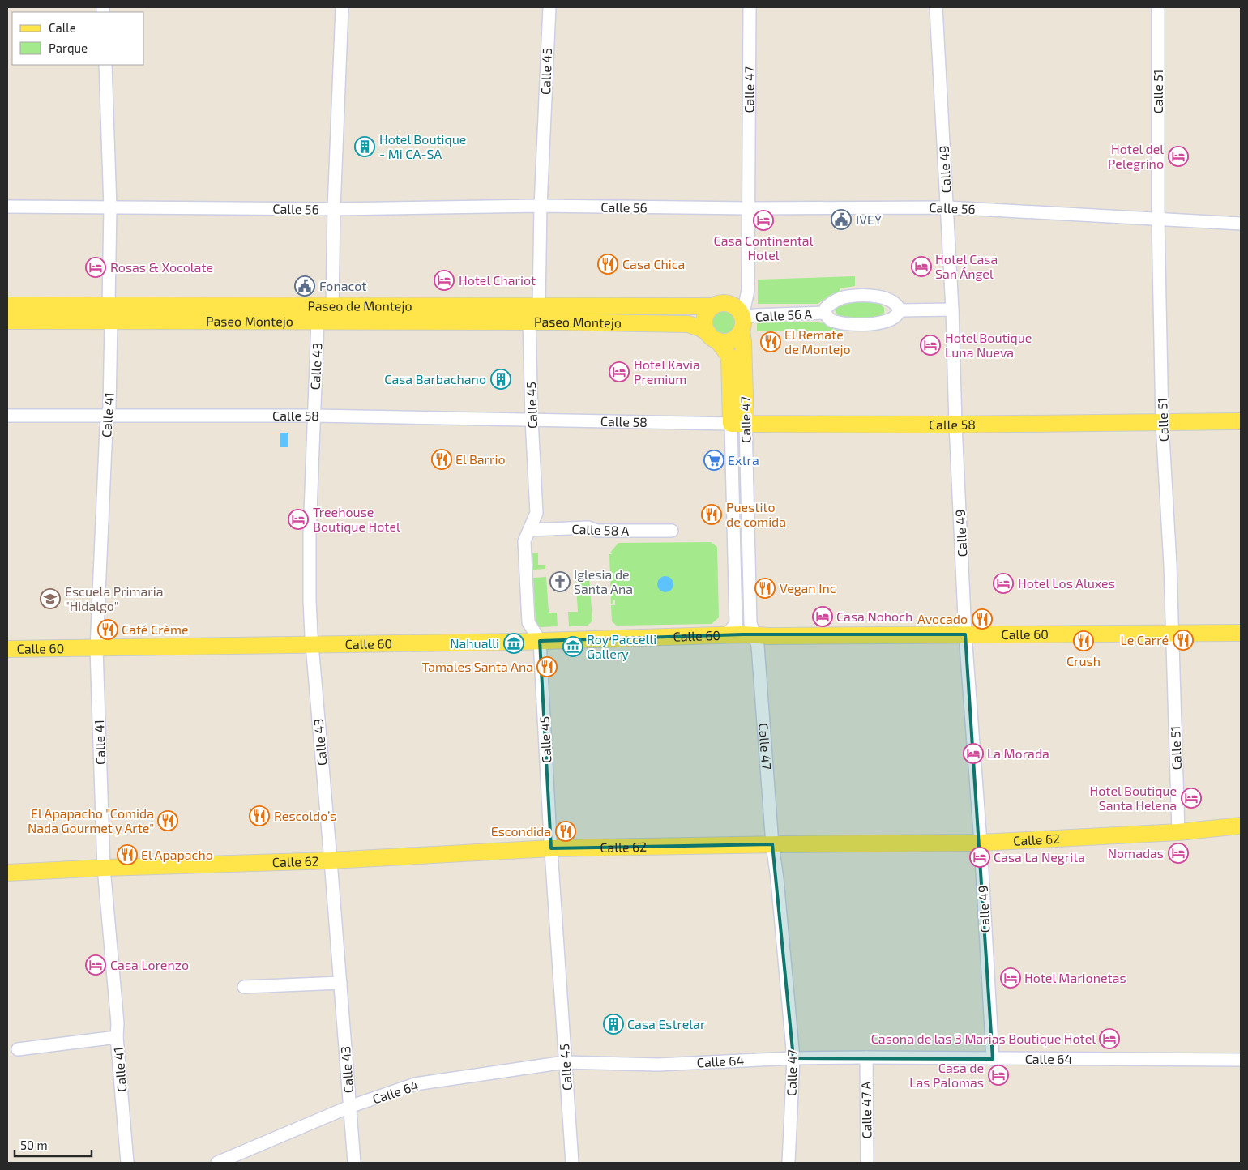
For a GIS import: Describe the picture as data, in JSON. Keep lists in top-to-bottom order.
{
  "streets": {
    "main road": [
      "Calle 47",
      "Paseo de Montejo",
      "Paseo Montejo",
      "Calle 58",
      "Calle 60",
      "Calle 62"
    ],
    "street": [
      "Calle 45",
      "Calle 51",
      "Calle 49",
      "Calle 56",
      "Calle 56 A",
      "Calle 43",
      "Calle 41",
      "Calle 58 A",
      "Calle 64",
      "Calle 47 A"
    ]
  },
  "crossings": [
    ["Calle 45", "Calle 56"],
    ["Calle 45", "Paseo de Montejo"],
    ["Calle 45", "Paseo Montejo"],
    ["Calle 45", "Calle 58"],
    ["Calle 45", "Calle 58 A"],
    ["Calle 45", "Calle 60"],
    ["Calle 45", "Calle 62"],
    ["Calle 45", "Calle 64"],
    ["Calle 47", "Calle 56"],
    ["Calle 47", "Paseo de Montejo"],
    ["Calle 47", "Calle 56 A"],
    ["Calle 47", "Paseo Montejo"],
    ["Calle 47", "Calle 58"],
    ["Calle 47", "Calle 60"],
    ["Calle 47", "Calle 62"],
    ["Calle 47", "Calle 64"],
    ["Calle 51", "Calle 56"],
    ["Calle 51", "Calle 58"],
    ["Calle 51", "Calle 60"],
    ["Calle 51", "Calle 62"],
    ["Calle 49", "Calle 56"],
    ["Calle 49", "Calle 58"],
    ["Calle 49", "Calle 60"],
    ["Calle 49", "Calle 62"],
    ["Calle 49", "Calle 64"],
    ["Calle 56", "Calle 41"],
    ["Paseo de Montejo", "Calle 56 A"],
    ["Paseo de Montejo", "Paseo Montejo"],
    ["Paseo de Montejo", "Calle 41"],
    ["Calle 56 A", "Paseo Montejo"],
    ["Paseo Montejo", "Calle 43"],
    ["Paseo Montejo", "Calle 41"],
    ["Calle 43", "Calle 58"],
    ["Calle 43", "Calle 60"],
    ["Calle 43", "Calle 62"],
    ["Calle 43", "Calle 64"],
    ["Calle 41", "Calle 58"],
    ["Calle 41", "Calle 60"],
    ["Calle 41", "Calle 62"],
    ["Calle 64", "Calle 47 A"]
  ],
  "places": {
    "building": ["Hotel Boutique - Mi CA-SA", "Casa Barbachano", "Casa Estrelar"],
    "hotel": [
      "Hotel del Pelegrino",
      "Casa Continental Hotel",
      "Hotel Casa San Ángel",
      "Rosas & Xocolate",
      "Hotel Chariot",
      "Hotel Boutique Luna Nueva",
      "Hotel Kavia Premium",
      "Treehouse Boutique Hotel",
      "Hotel Los Aluxes",
      "Casa Nohoch",
      "La Morada",
      "Hotel Boutique Santa Helena",
      "Nomadas",
      "Casa La Negrita",
      "Casa Lorenzo",
      "Hotel Marionetas",
      "Casona de las 3 Marias Boutique Hotel",
      "Casa de Las Palomas"
    ],
    "public building": ["IVEY", "Fonacot"],
    "restaurant": [
      "Casa Chica",
      "El Remate de Montejo",
      "El Barrio",
      "Puestito de comida",
      "Vegan Inc",
      "Avocado",
      "Café Crème",
      "Le Carré",
      "Crush",
      "Tamales Santa Ana",
      "Rescoldo’s",
      "El Apapacho \"Comida Nada Gourmet y Arte\"",
      "Escondida",
      "El Apapacho"
    ],
    "supermarket": ["Extra"],
    "church": ["Iglesia de Santa Ana"],
    "school or university": ["Escuela Primaria \"Hidalgo\""],
    "museum": ["Nahualli", "Roy Paccelli Gallery"]
  },
  "legend": ["Calle", "Parque"],
  "scale_bar": "50 m"
}
